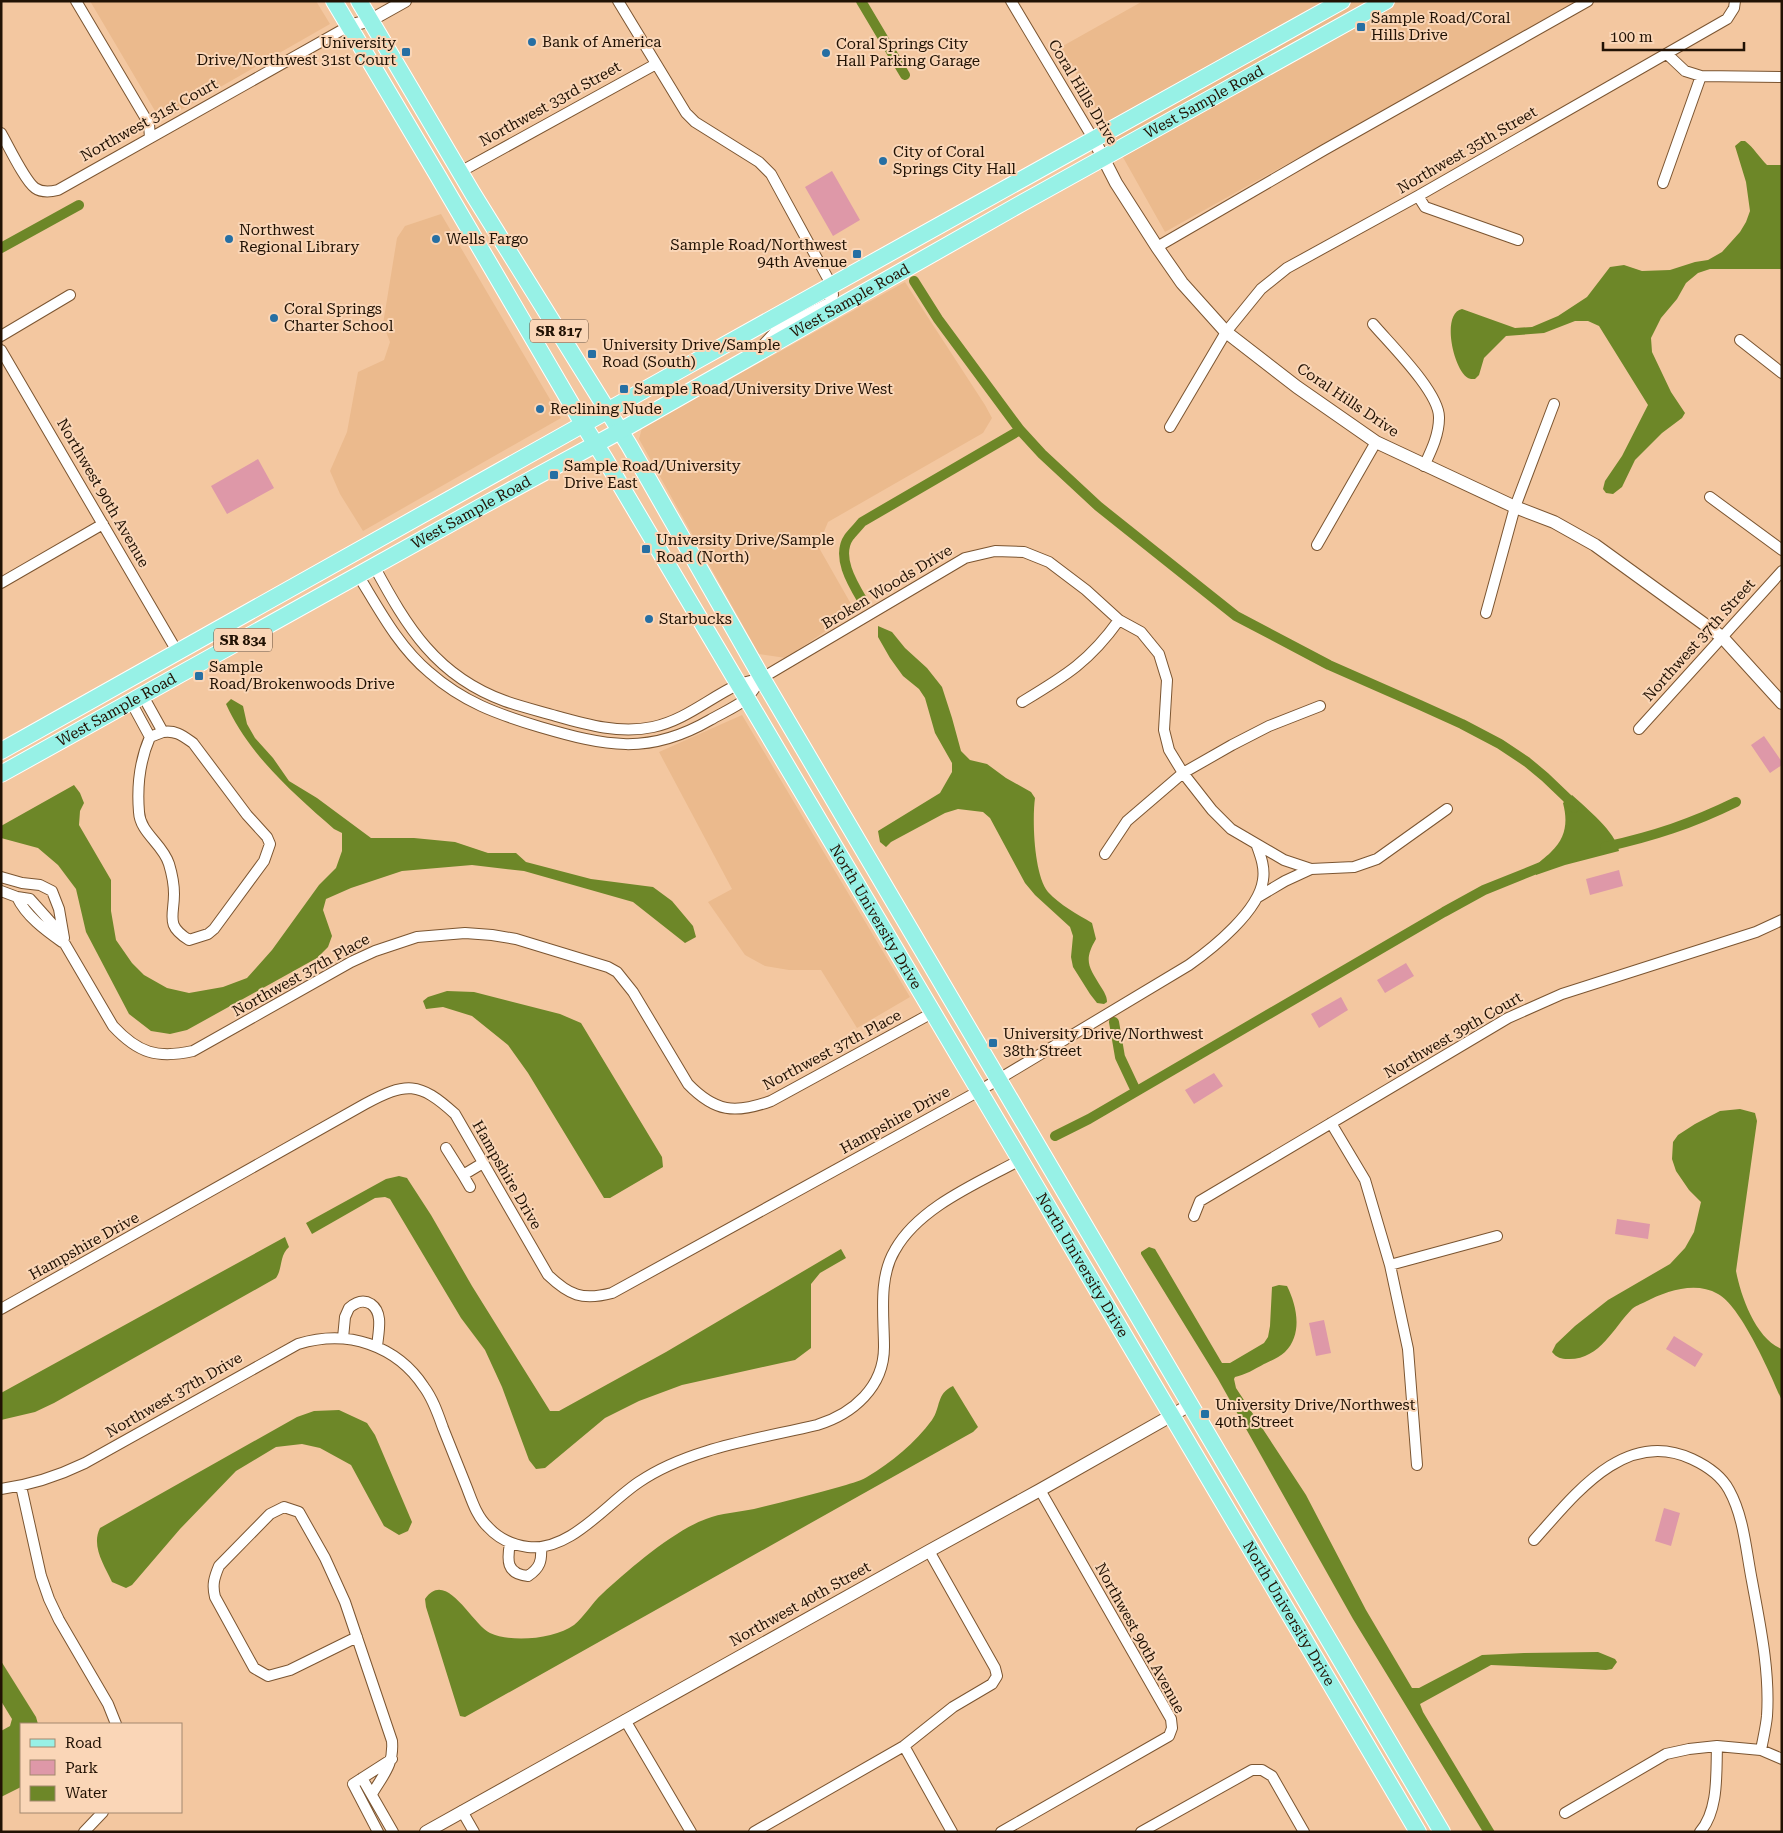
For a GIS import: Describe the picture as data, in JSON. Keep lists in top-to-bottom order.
{
  "streets": {
    "main road": [
      "West Sample Road",
      "SR 817",
      "SR 834",
      "North University Drive"
    ],
    "street": [
      "Coral Hills Drive",
      "Northwest 33rd Street",
      "Northwest 31st Court",
      "Northwest 35th Street",
      "Northwest 90th Avenue",
      "Broken Woods Drive",
      "Northwest 37th Street",
      "Northwest 37th Place",
      "Northwest 39th Court",
      "Hampshire Drive",
      "Northwest 37th Drive",
      "Northwest 40th Street"
    ]
  },
  "crossings": [
    ["Coral Hills Drive", "West Sample Road"],
    ["Coral Hills Drive", "Northwest 35th Street"],
    ["Coral Hills Drive", "Northwest 37th Street"],
    ["West Sample Road", "Northwest 90th Avenue"],
    ["West Sample Road", "Broken Woods Drive"],
    ["West Sample Road", "North University Drive"],
    ["Northwest 33rd Street", "North University Drive"],
    ["Northwest 31st Court", "North University Drive"],
    ["Northwest 90th Avenue", "Northwest 40th Street"],
    ["Broken Woods Drive", "North University Drive"],
    ["North University Drive", "Northwest 37th Place"],
    ["North University Drive", "Hampshire Drive"],
    ["North University Drive", "Northwest 40th Street"]
  ],
  "places": {
    "transit": [
      "Sample Road/Coral Hills Drive",
      "University Drive/Northwest 31st Court",
      "Sample Road/Northwest 94th Avenue",
      "University Drive/Sample Road (South)",
      "Sample Road/University Drive West",
      "Sample Road/University Drive East",
      "University Drive/Sample Road (North)",
      "Sample Road/Brokenwoods Drive",
      "University Drive/Northwest 38th Street",
      "University Drive/Northwest 40th Street"
    ],
    "other": [
      "Bank of America",
      "Coral Springs City Hall Parking Garage",
      "City of Coral Springs City Hall",
      "Northwest Regional Library",
      "Wells Fargo",
      "Coral Springs Charter School",
      "Reclining Nude",
      "Starbucks"
    ]
  },
  "legend": ["Road", "Park", "Water"],
  "scale_bar": "100 m"
}
